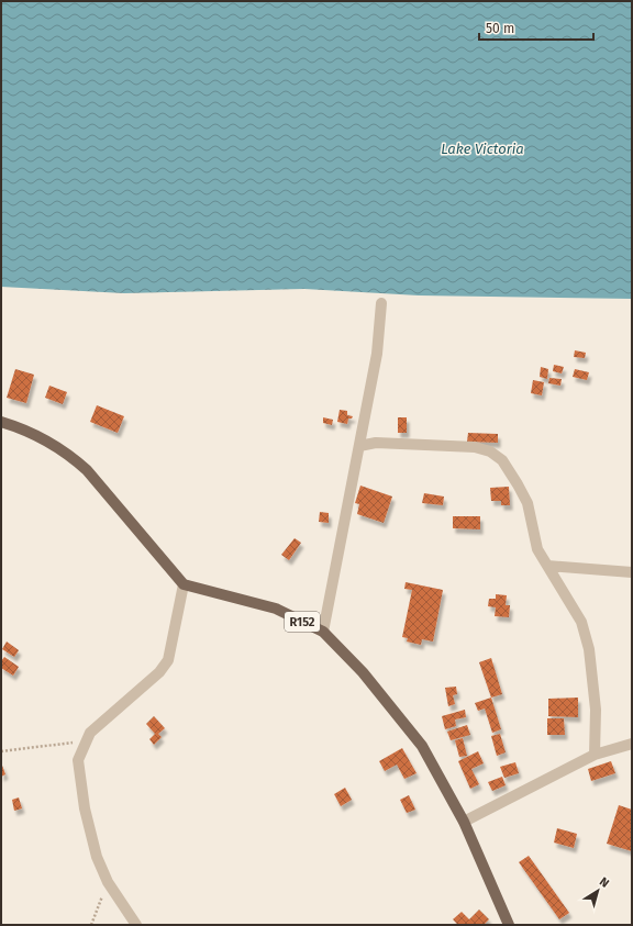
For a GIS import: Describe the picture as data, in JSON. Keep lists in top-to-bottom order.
{
  "streets": {
    "main road": ["R152"]
  },
  "water": ["Lake Victoria"],
  "scale_bar": "50 m",
  "north": "top right"
}
